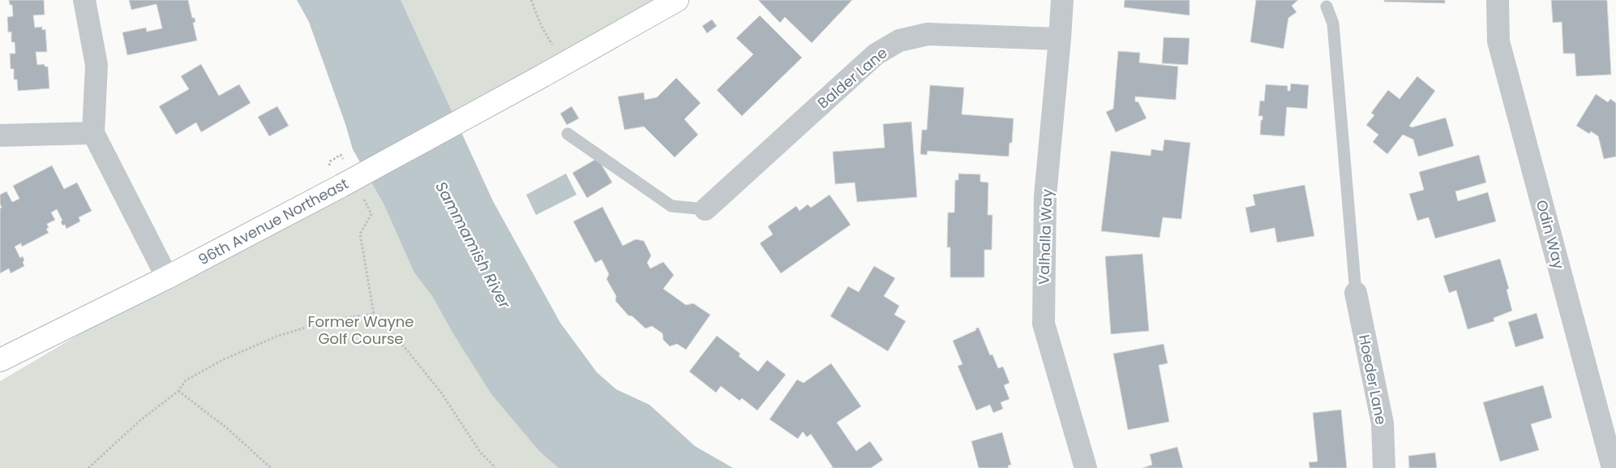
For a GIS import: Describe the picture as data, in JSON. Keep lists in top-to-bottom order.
{
  "streets": {
    "main road": ["96th Avenue Northeast"],
    "street": [
      "Balder Lane",
      "Odin Way",
      "Valhalla Way",
      "Hoeder Lane"
    ]
  },
  "crossings": [
    ["Balder Lane", "Valhalla Way"]
  ],
  "water": ["Sammamish River"],
  "parks": ["Former Wayne Golf Course"]
}
